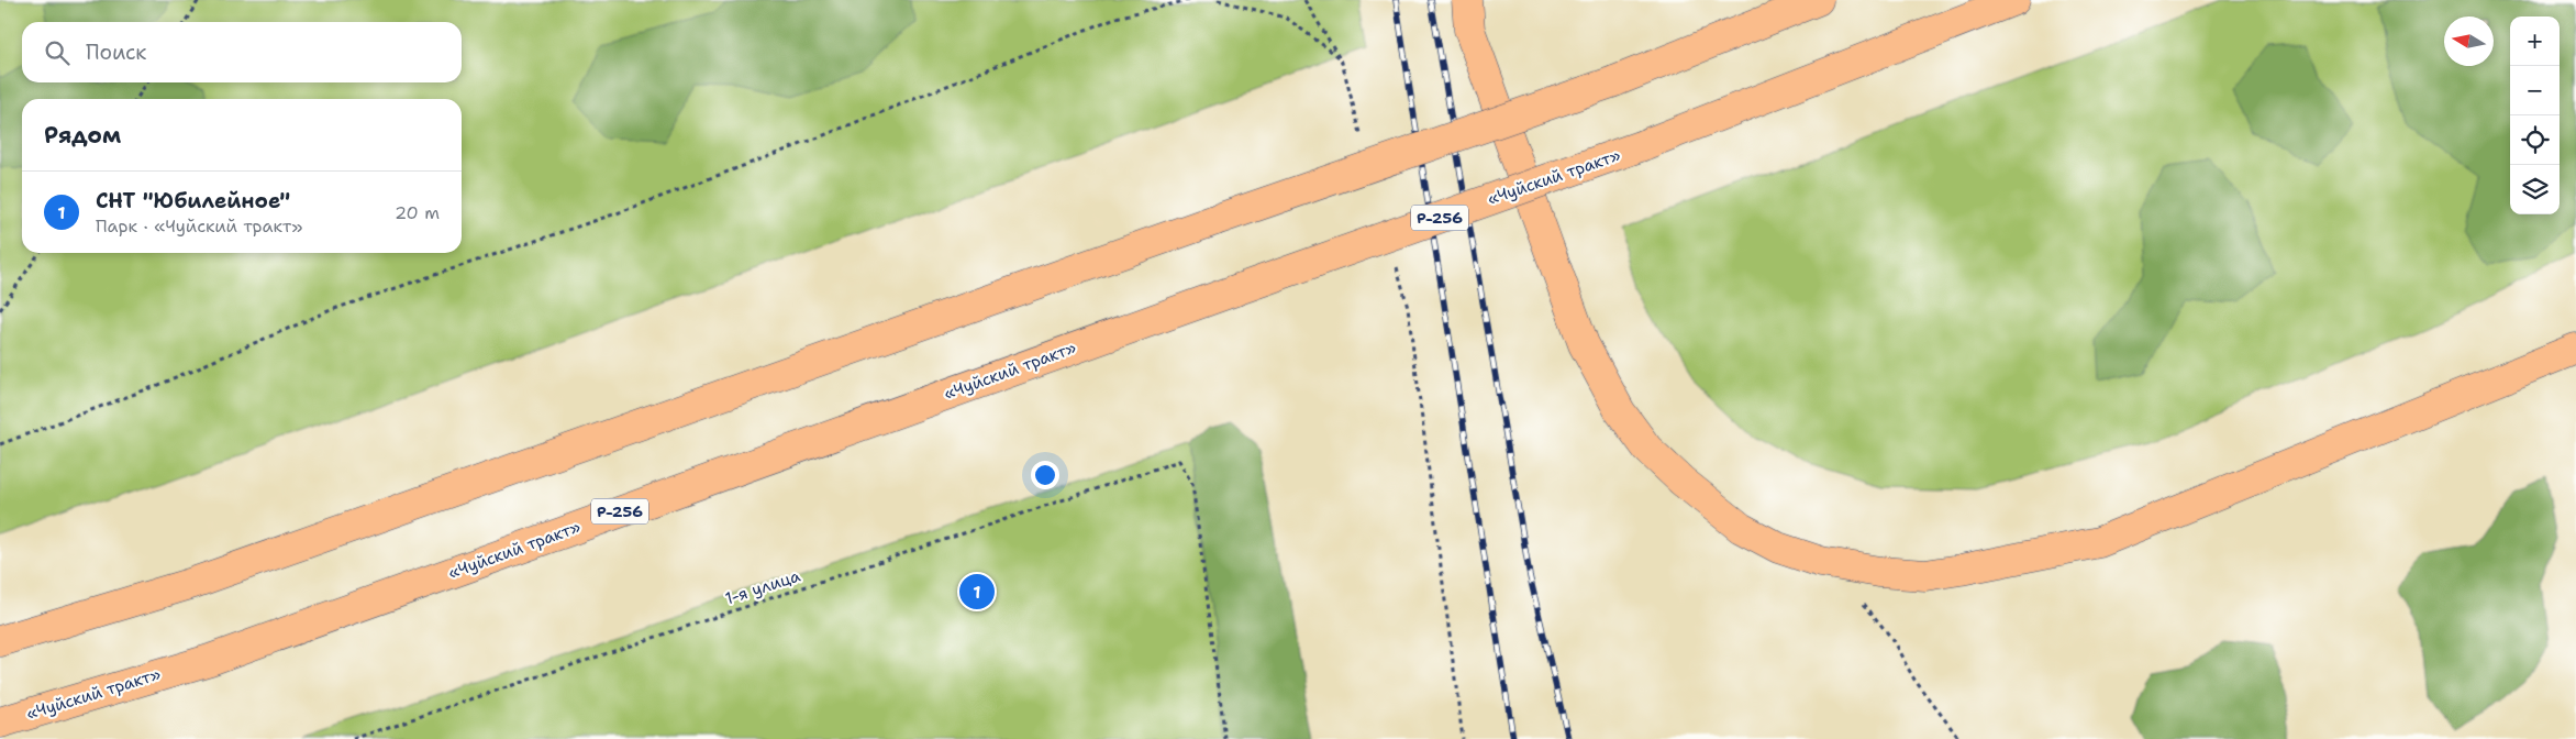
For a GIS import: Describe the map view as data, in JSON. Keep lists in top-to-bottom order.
{
  "streets": {
    "highway": ["«Чуйский тракт»", "Р-256"],
    "path": ["1-я улица"]
  },
  "north": "left",
  "page": {
    "map_buttons": ["+", "−"],
    "search": "Поиск",
    "heading": "Рядом",
    "list": [
      {
        "mark": "1",
        "name": "СНТ \"Юбилейное\"",
        "note": "Парк · «Чуйский тракт»",
        "value": "20 m"
      }
    ],
    "pins": "1"
  }
}
